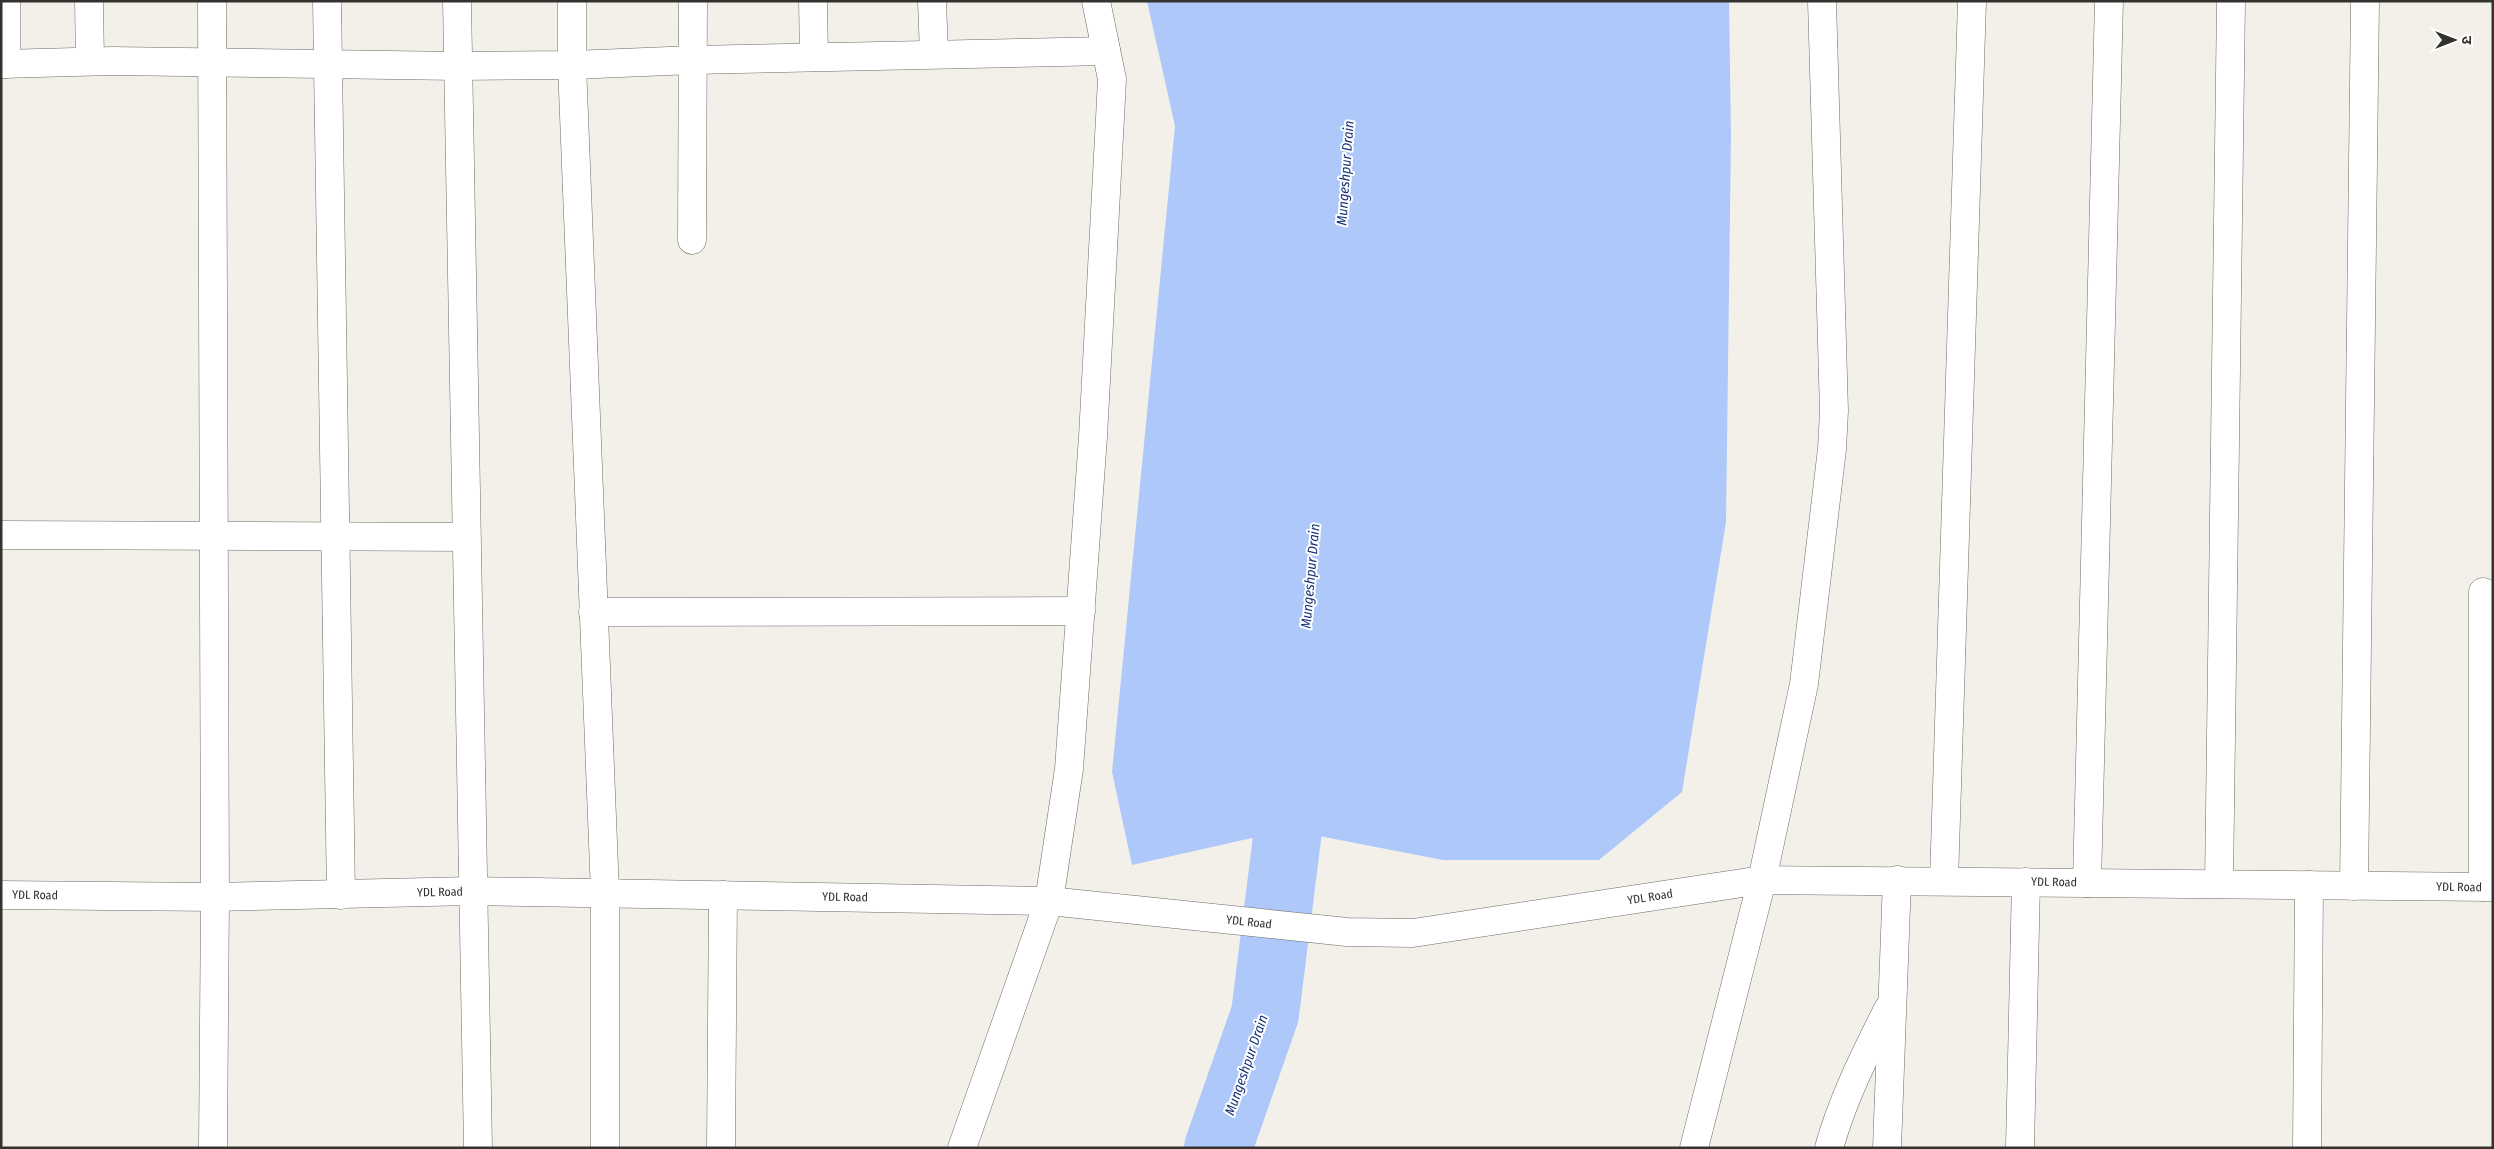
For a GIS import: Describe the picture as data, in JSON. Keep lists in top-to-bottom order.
{
  "streets": {
    "street": ["YDL Road"]
  },
  "water": ["Mungeshpur Drain"],
  "north": "right"
}
